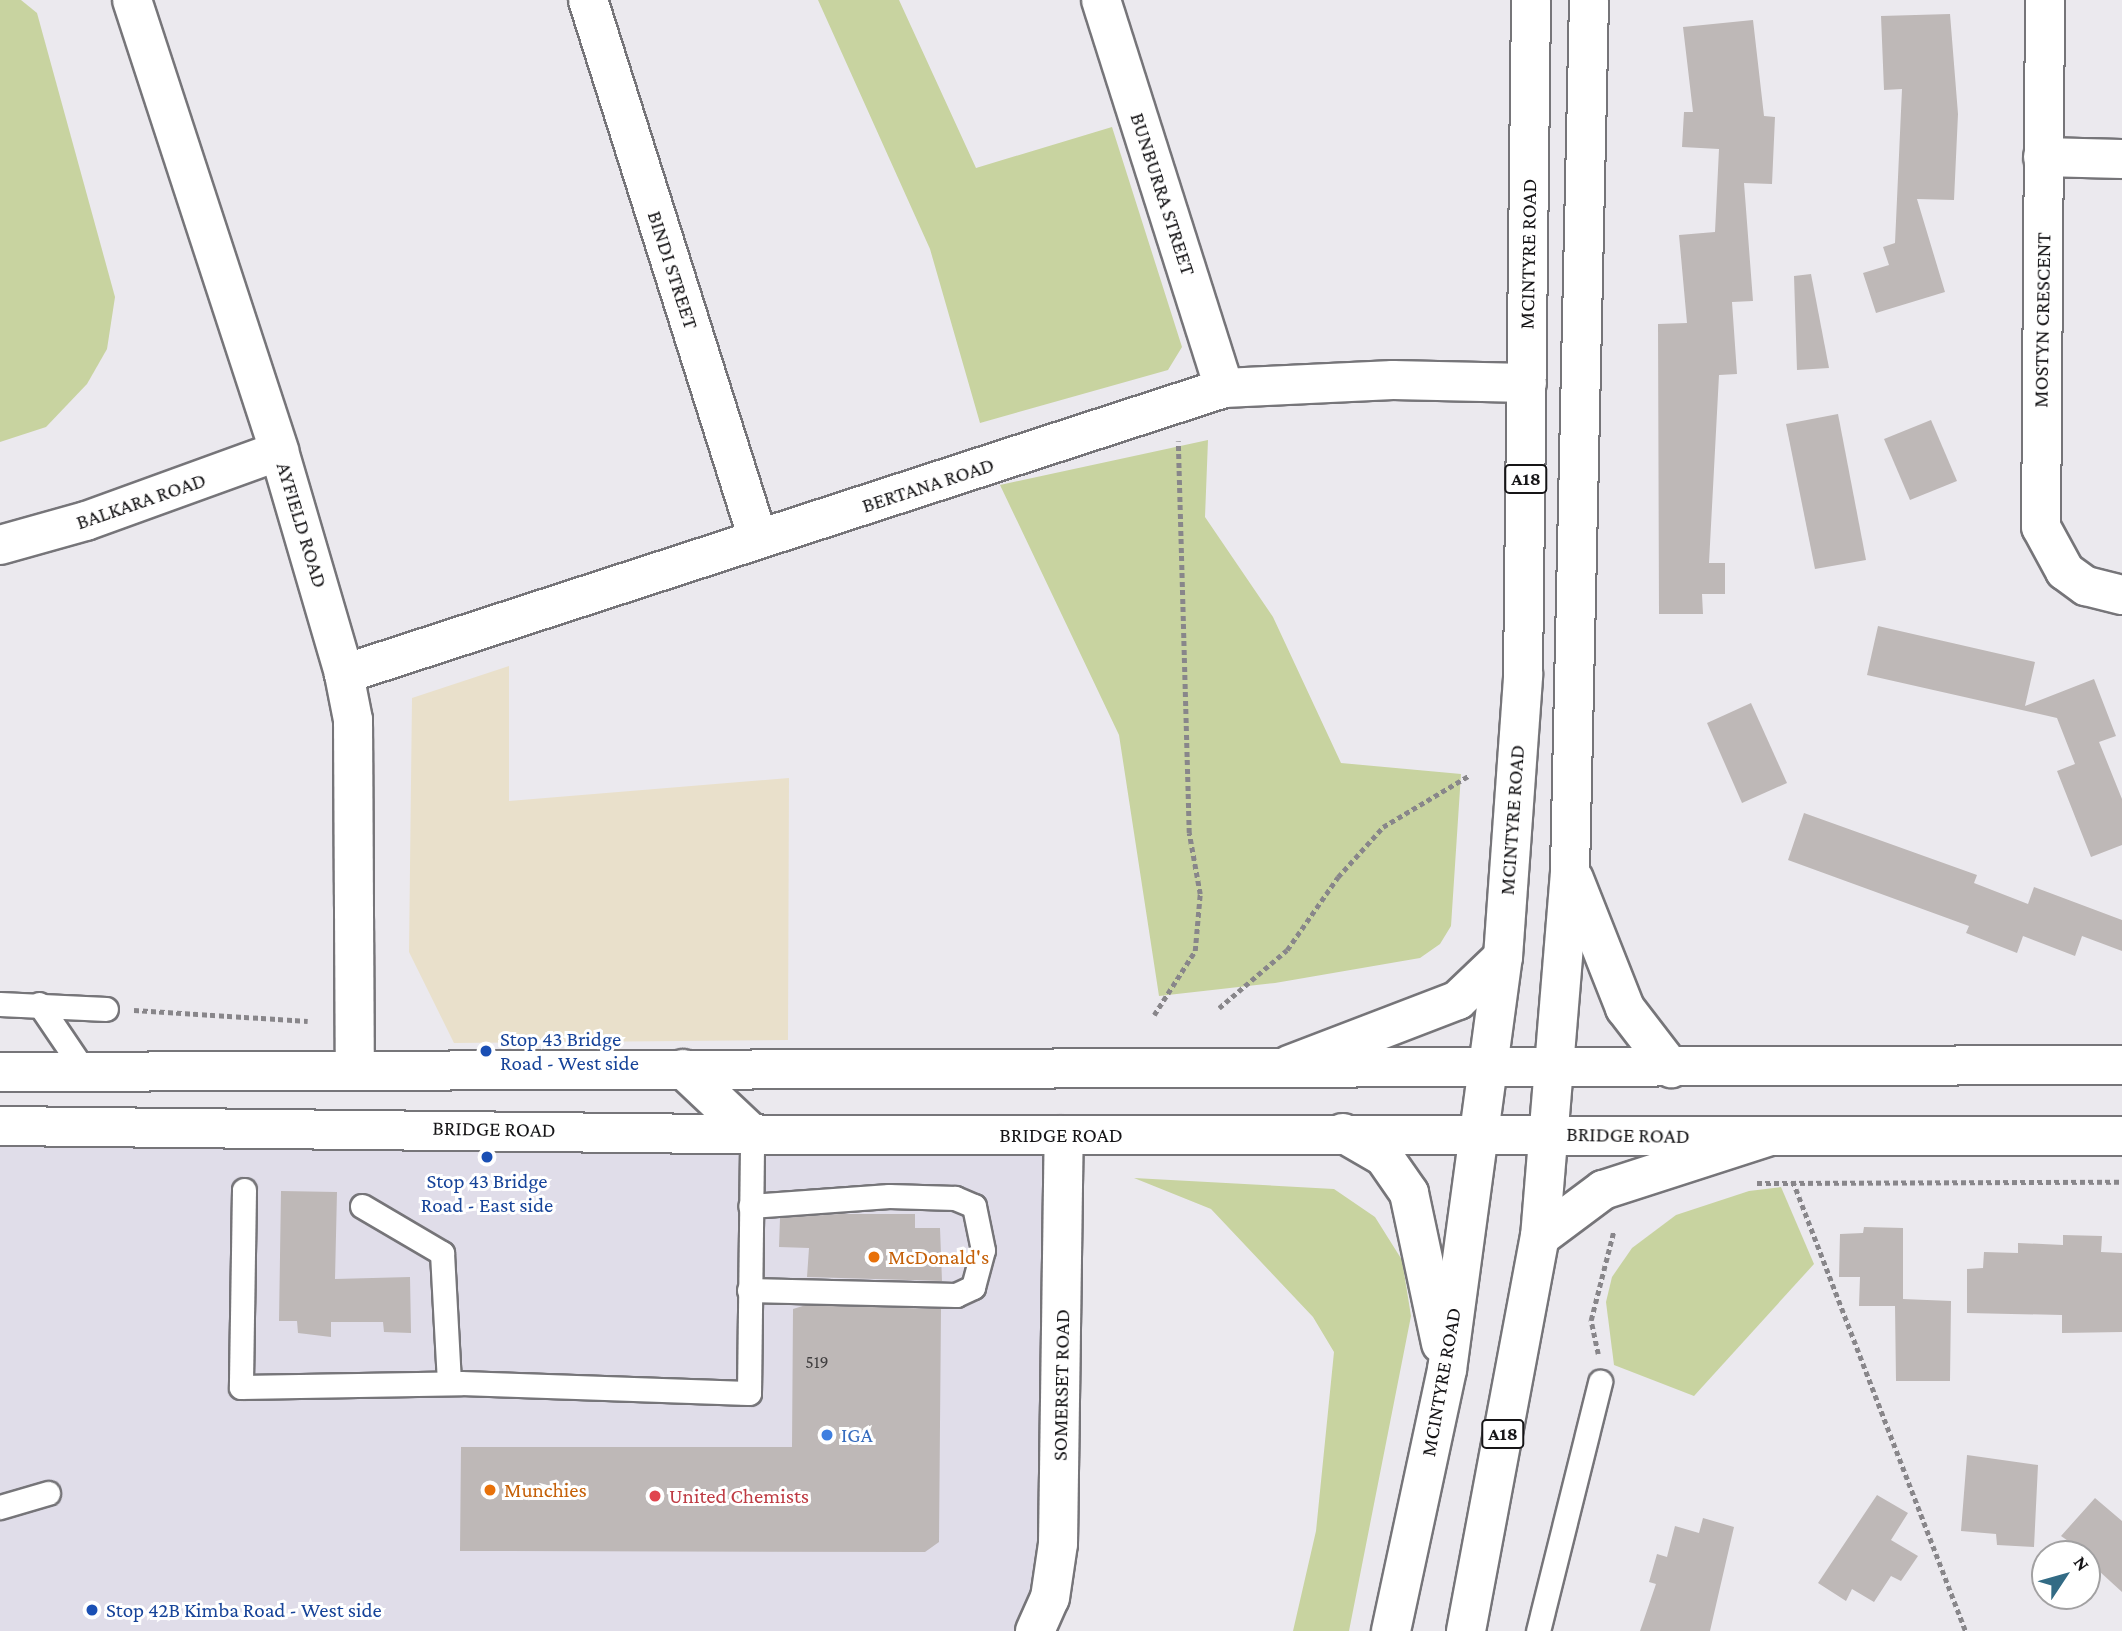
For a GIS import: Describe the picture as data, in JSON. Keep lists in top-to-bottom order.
{
  "streets": {
    "main road": [
      "BUNBURRA STREET",
      "MCINTYRE ROAD",
      "BINDI STREET",
      "MOSTYN CRESCENT",
      "A18",
      "BERTANA ROAD",
      "BALKARA ROAD",
      "AYFIELD ROAD",
      "BRIDGE ROAD",
      "SOMERSET ROAD"
    ]
  },
  "crossings": [
    ["BUNBURRA STREET", "BERTANA ROAD"],
    ["MCINTYRE ROAD", "BERTANA ROAD"],
    ["MCINTYRE ROAD", "BRIDGE ROAD"],
    ["BINDI STREET", "BERTANA ROAD"],
    ["A18", "BRIDGE ROAD"],
    ["BERTANA ROAD", "AYFIELD ROAD"],
    ["BALKARA ROAD", "AYFIELD ROAD"],
    ["AYFIELD ROAD", "BRIDGE ROAD"],
    ["BRIDGE ROAD", "SOMERSET ROAD"]
  ],
  "places": [
    "Stop 43 Bridge Road - West side",
    "Stop 43 Bridge Road - East side",
    "McDonald's",
    "IGA",
    "Munchies",
    "United Chemists",
    "Stop 42B Kimba Road - West side"
  ],
  "house_numbers": ["519"],
  "north": "top right"
}
